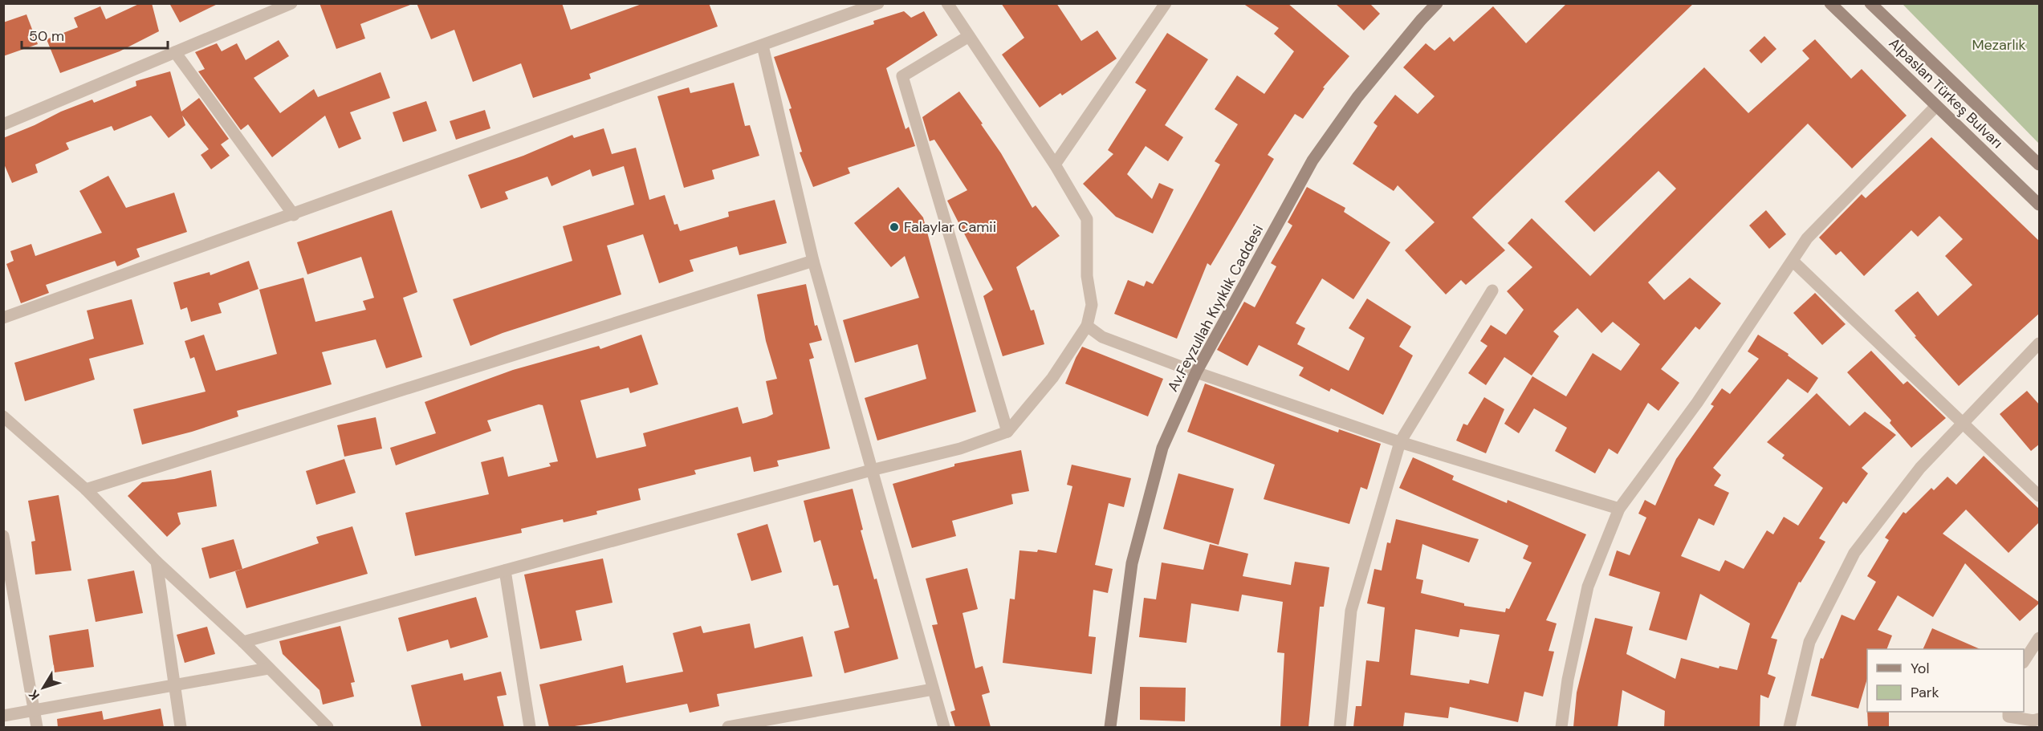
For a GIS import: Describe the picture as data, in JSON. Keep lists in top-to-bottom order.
{
  "streets": {
    "street": ["Alpaslan Türkeş Bulvarı", "Av.Feyzullah Kıyıklık Caddesi"]
  },
  "parks": ["Mezarlık"],
  "places": ["Falaylar Camii"],
  "legend": ["Yol", "Park"],
  "scale_bar": "50 m",
  "north": "bottom left"
}
